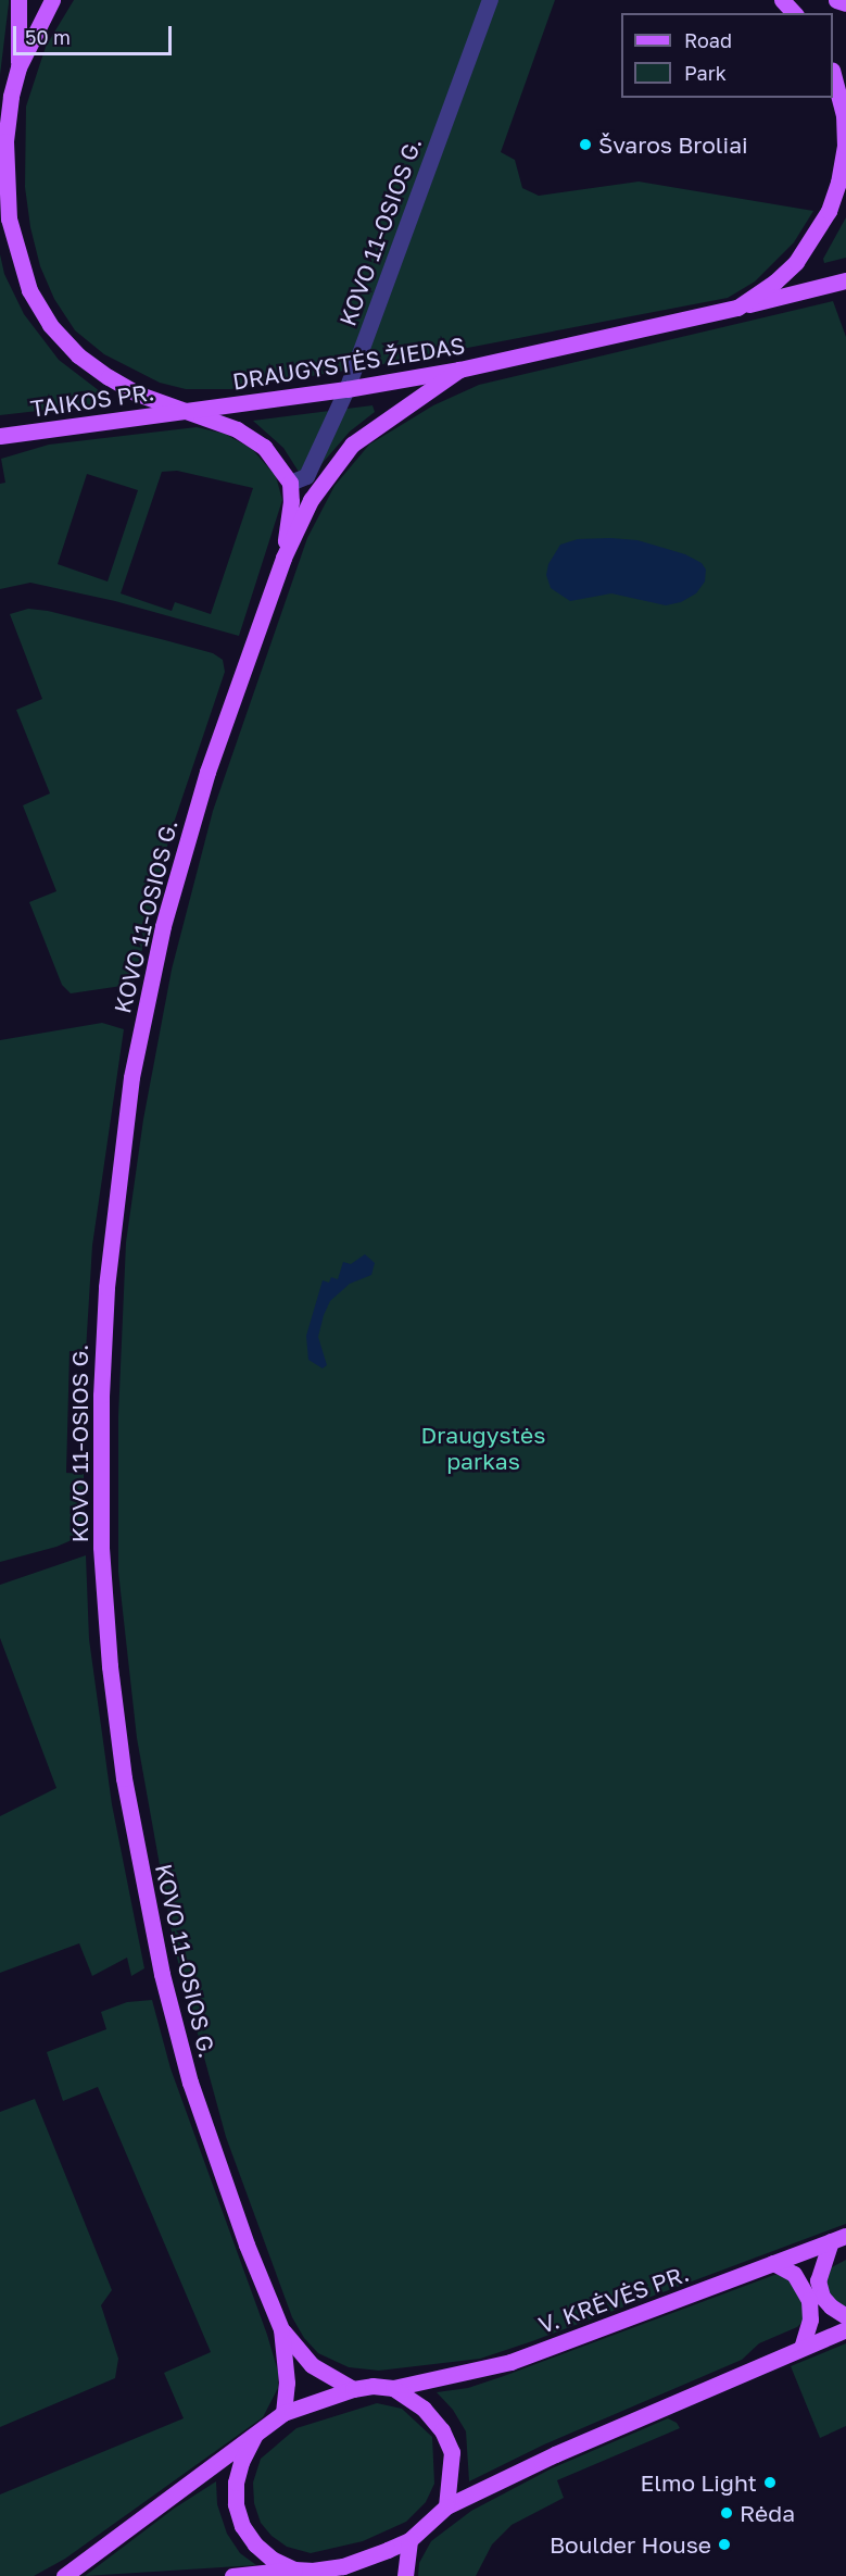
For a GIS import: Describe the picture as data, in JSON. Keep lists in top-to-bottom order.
{
  "streets": {
    "main road": [
      "KOVO 11-OSIOS G.",
      "DRAUGYSTĖS ŽIEDAS",
      "TAIKOS PR.",
      "V. KRĖVĖS PR."
    ]
  },
  "crossings": [
    ["KOVO 11-OSIOS G.", "DRAUGYSTĖS ŽIEDAS"],
    ["KOVO 11-OSIOS G.", "V. KRĖVĖS PR."],
    ["DRAUGYSTĖS ŽIEDAS", "TAIKOS PR."]
  ],
  "parks": ["Draugystės parkas"],
  "places": [
    "Švaros Broliai",
    "Elmo Light",
    "Rėda",
    "Boulder House"
  ],
  "legend": ["Road", "Park"],
  "scale_bar": "50 m"
}
